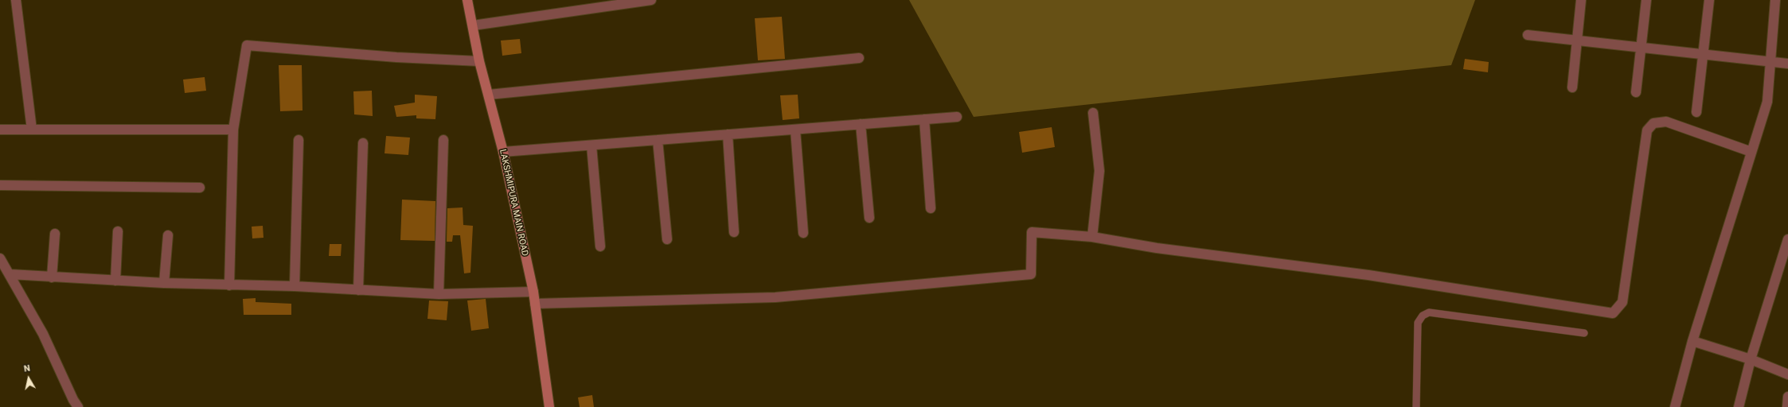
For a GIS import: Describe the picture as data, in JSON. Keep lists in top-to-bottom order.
{
  "streets": {
    "main road": ["LAKSHMIPURA MAIN ROAD"]
  },
  "north": "top"
}
